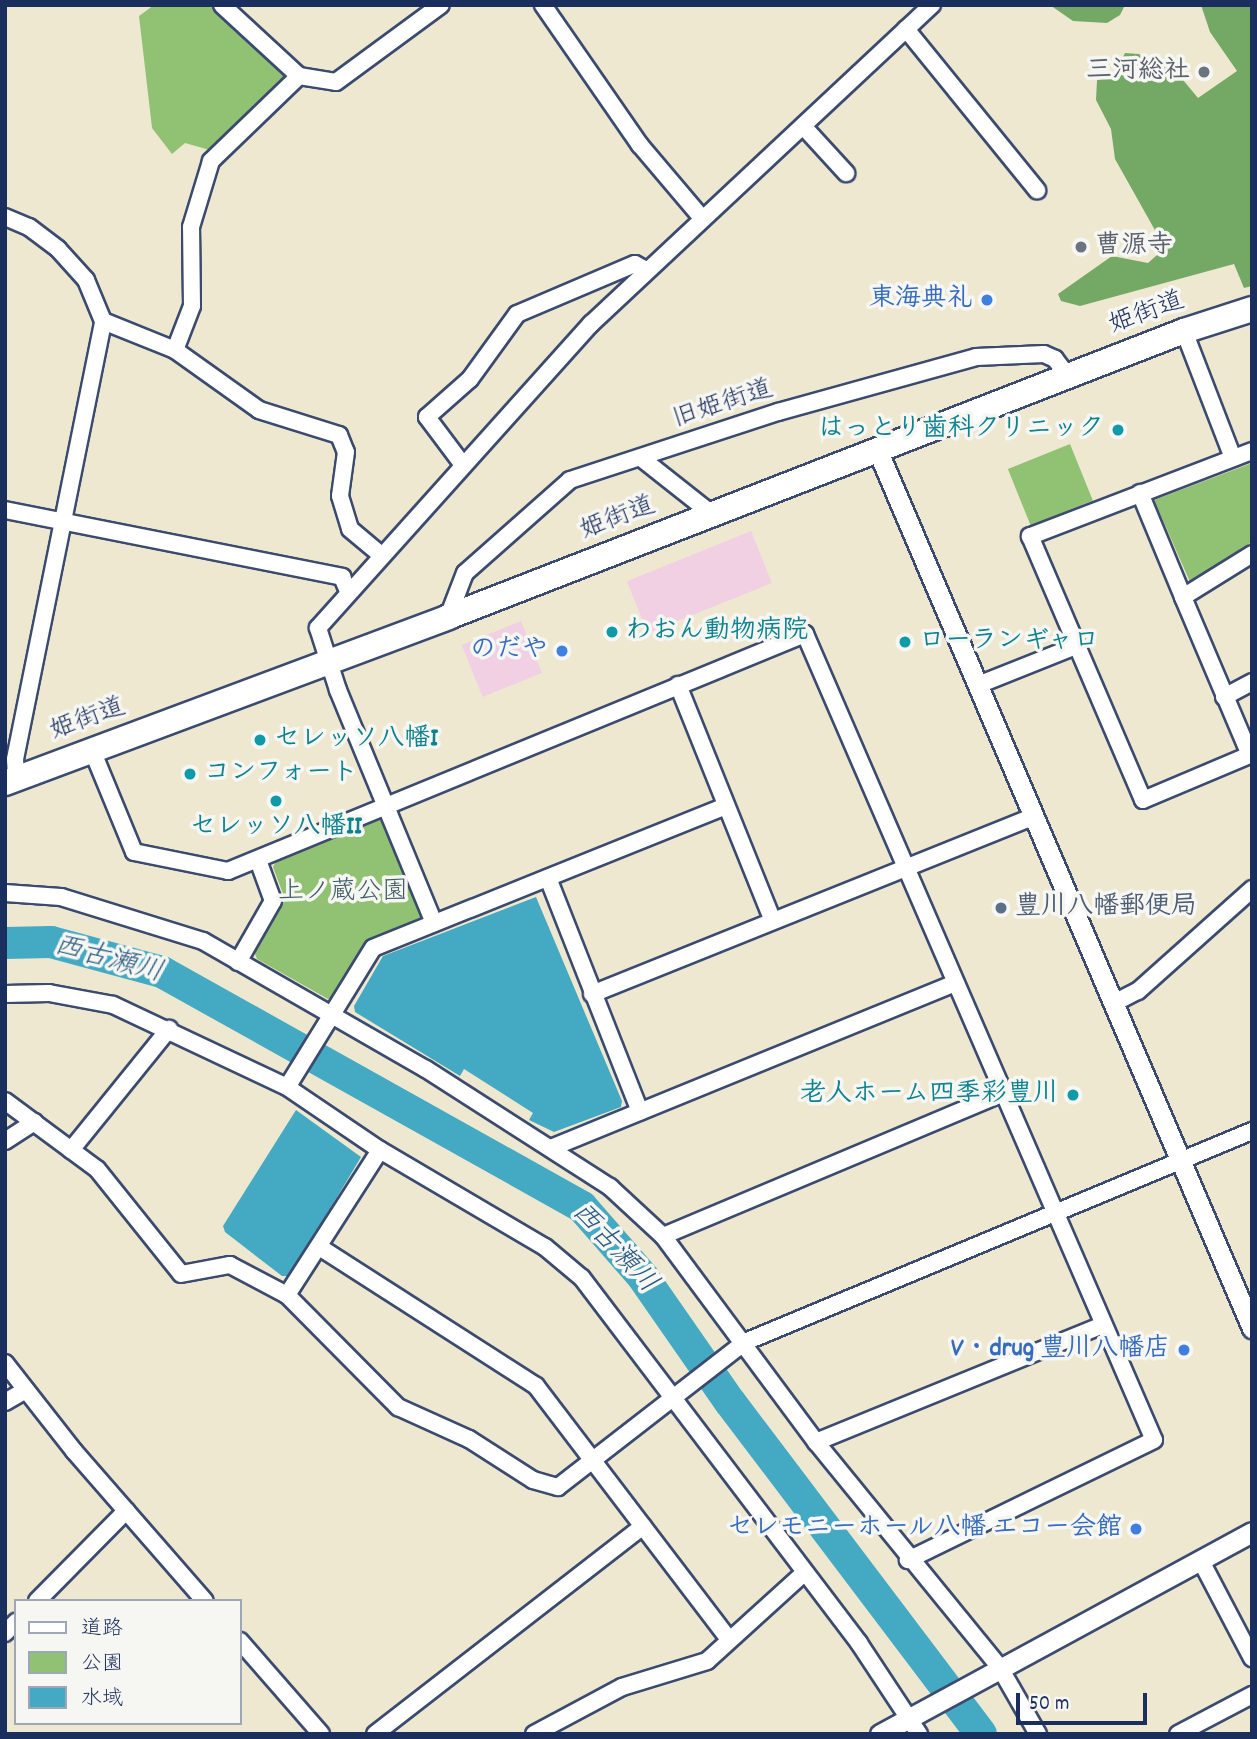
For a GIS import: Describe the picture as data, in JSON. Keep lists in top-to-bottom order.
{
  "streets": {
    "main road": ["姫街道"],
    "street": ["旧姫街道"]
  },
  "crossings": [
    ["姫街道", "旧姫街道"]
  ],
  "water": ["西古瀬川"],
  "parks": ["上ノ蔵公園"],
  "places": [
    "三河総社",
    "曹源寺",
    "東海典礼",
    "はっとり歯科クリニック",
    "わおん動物病院",
    "ローランギャロ",
    "のだや",
    "セレッソ八幡I",
    "コンフォート",
    "セレッソ八幡II",
    "豊川八幡郵便局",
    "老人ホーム四季彩豊川",
    "V・drug 豊川八幡店",
    "セレモニーホール八幡 エコー会館"
  ],
  "legend": ["道路", "公園", "水域"],
  "scale_bar": "50 m"
}
